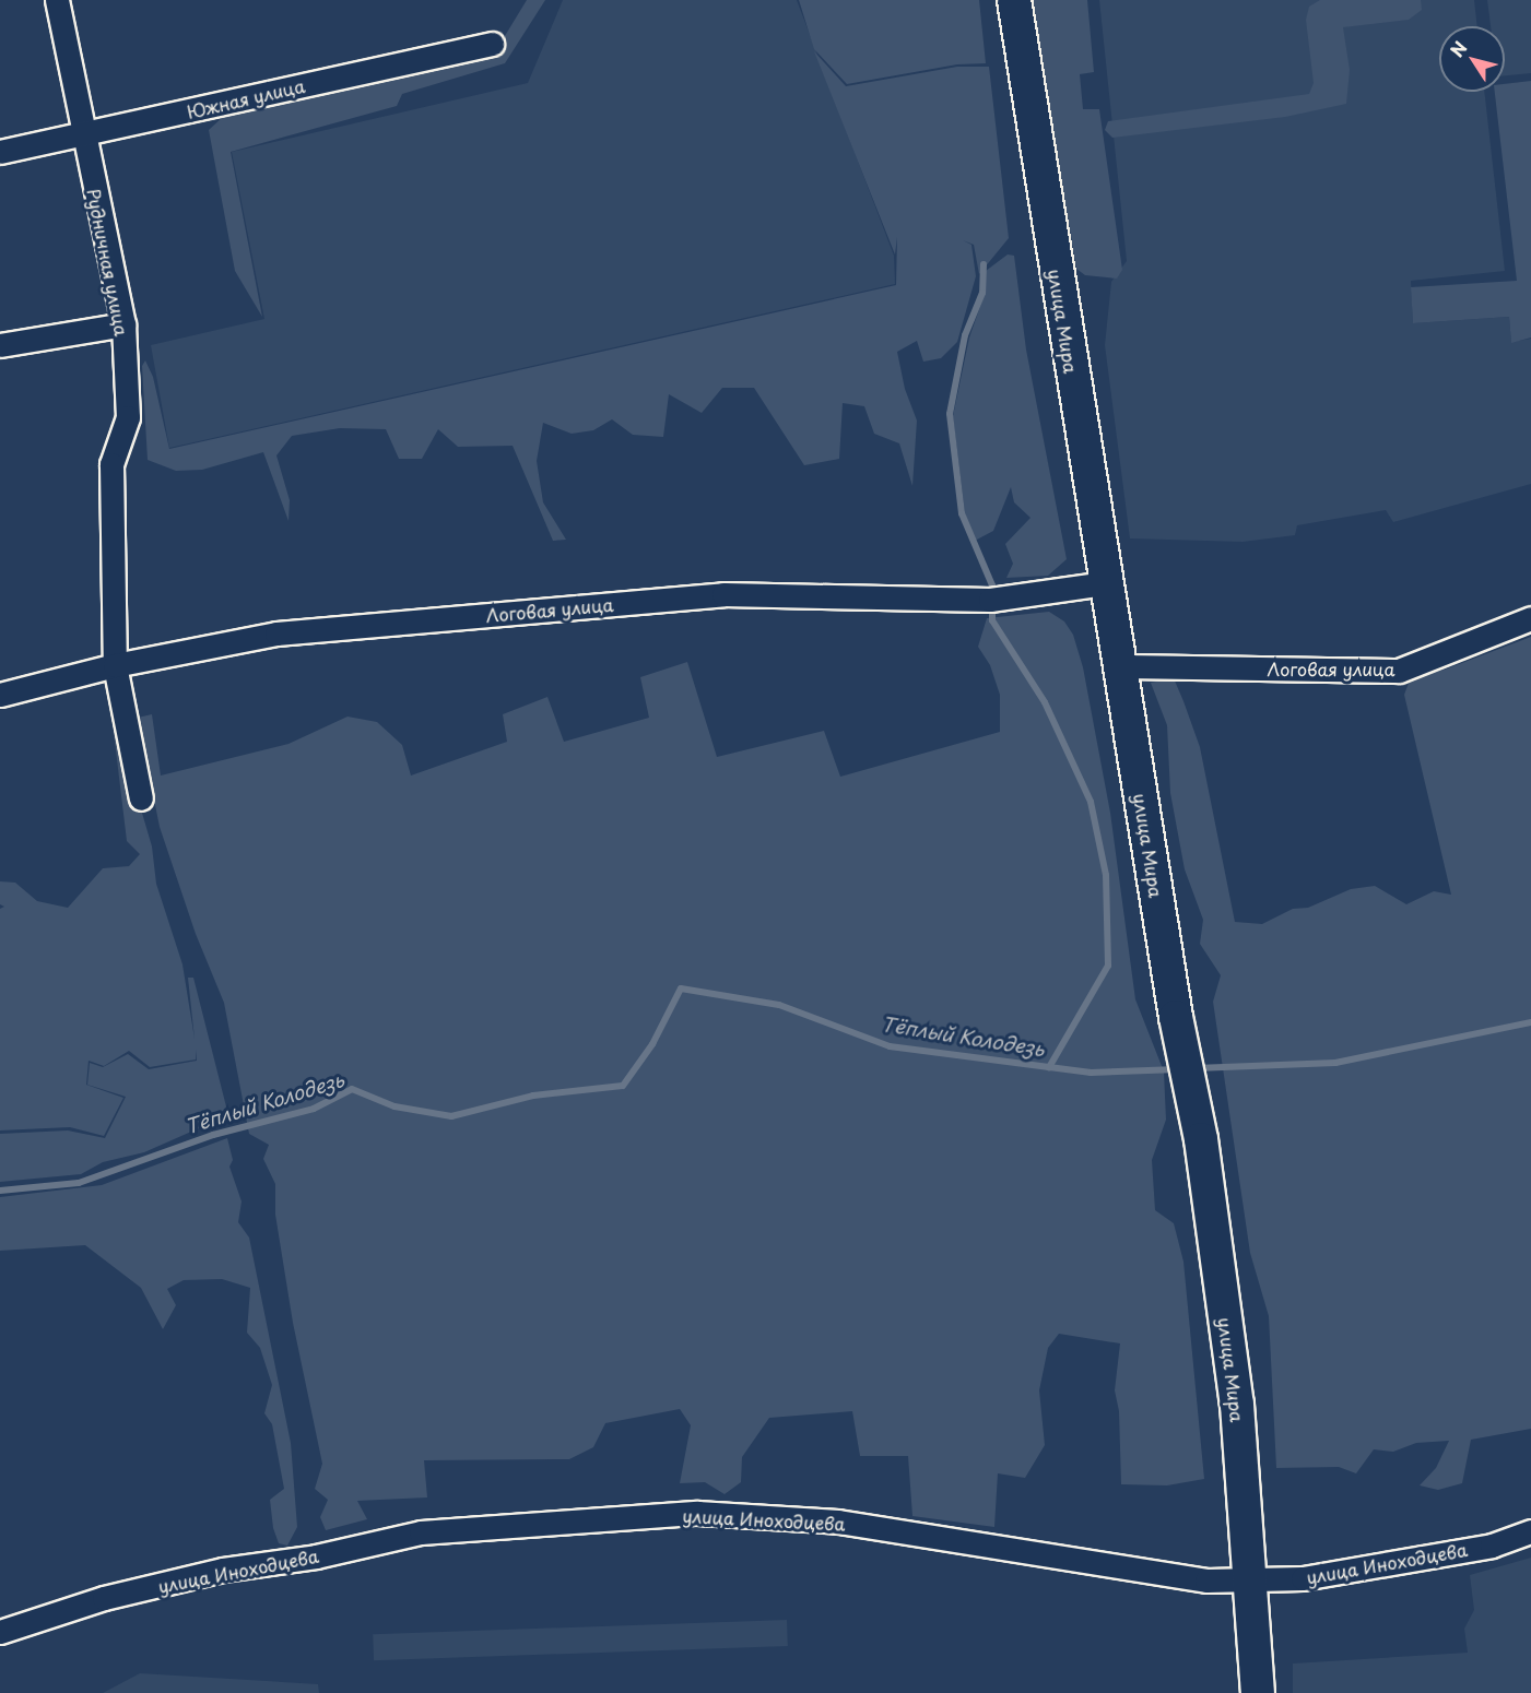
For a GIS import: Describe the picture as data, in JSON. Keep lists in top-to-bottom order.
{
  "streets": {
    "street": [
      "Южная улица",
      "Рудничная улица",
      "улица Мира",
      "Логовая улица",
      "улица Иноходцева"
    ]
  },
  "crossings": [
    ["Южная улица", "Рудничная улица"],
    ["Рудничная улица", "Логовая улица"],
    ["улица Мира", "Логовая улица"],
    ["улица Мира", "улица Иноходцева"]
  ],
  "water": ["Тёплый Колодезь"],
  "north": "top left"
}
